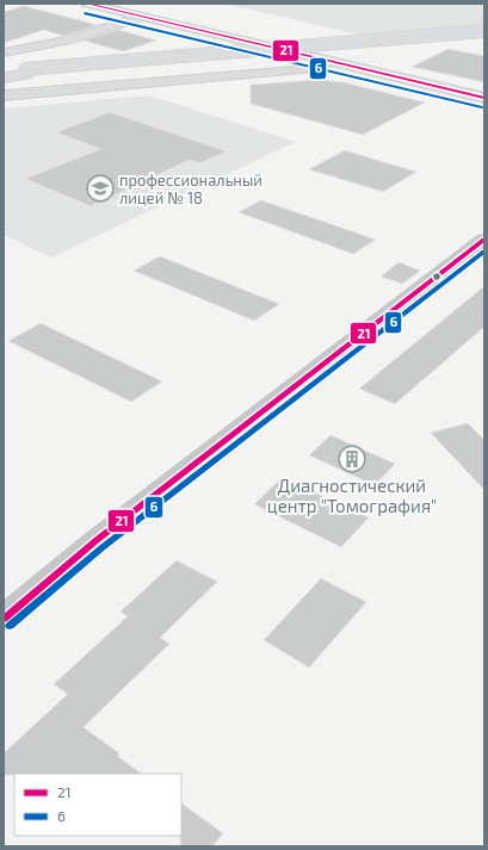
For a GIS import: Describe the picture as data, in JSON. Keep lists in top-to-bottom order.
{
  "places": {
    "school or university": ["профессиональный лицей № 18"],
    "building": ["Диагностический центр \"Томография\""]
  },
  "lines": ["transit line 21", "transit line 6"],
  "legend": ["21", "6"]
}
